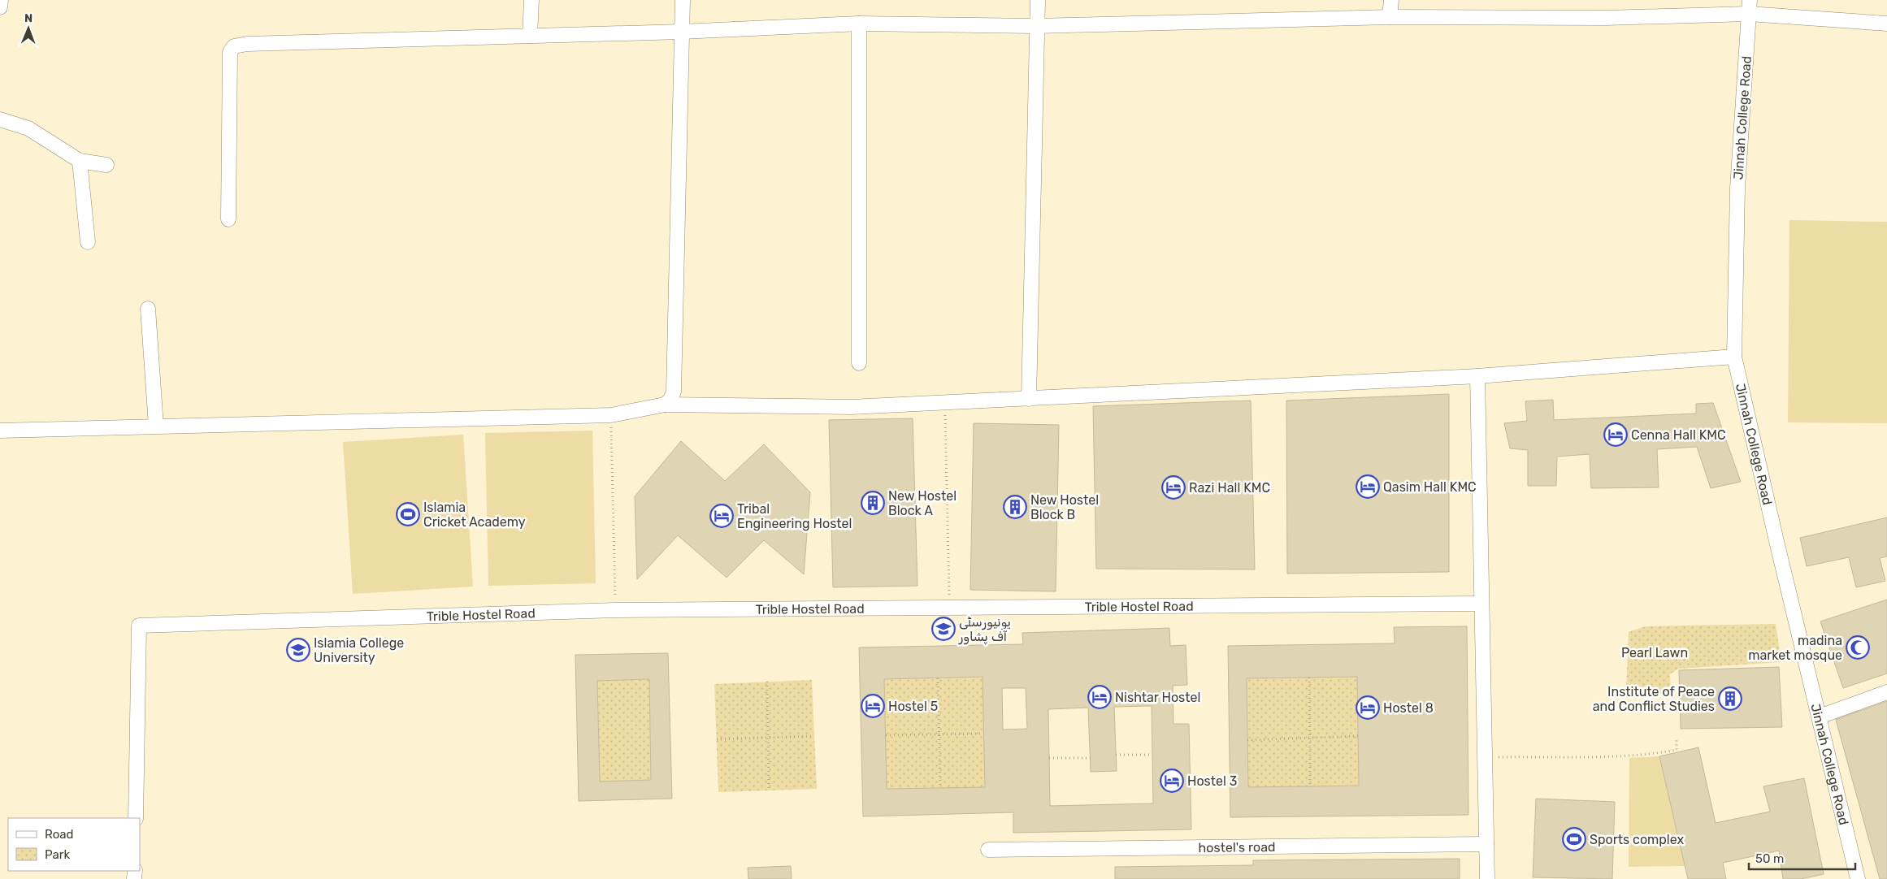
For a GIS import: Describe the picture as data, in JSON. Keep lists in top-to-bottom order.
{
  "streets": {
    "street": ["Jinnah College Road", "Trible Hostel Road", "hostel's road"]
  },
  "parks": ["Pearl Lawn"],
  "places": {
    "hotel": [
      "Cenna Hall KMC",
      "Qasim Hall KMC",
      "Razi Hall KMC",
      "Tribal Engineering Hostel",
      "Nishtar Hostel",
      "Hostel 5",
      "Hostel 8",
      "Hostel 3"
    ],
    "building": ["New Hostel Block A", "New Hostel Block B", "Institute of Peace and Conflict Studies"],
    "sports": ["Islamia Cricket Academy", "Sports complex"],
    "school or university": ["یونیورسٹی آف پشاور", "Islamia College University"],
    "mosque": ["madina market mosque"]
  },
  "legend": ["Road", "Park"],
  "scale_bar": "50 m",
  "north": "top"
}
